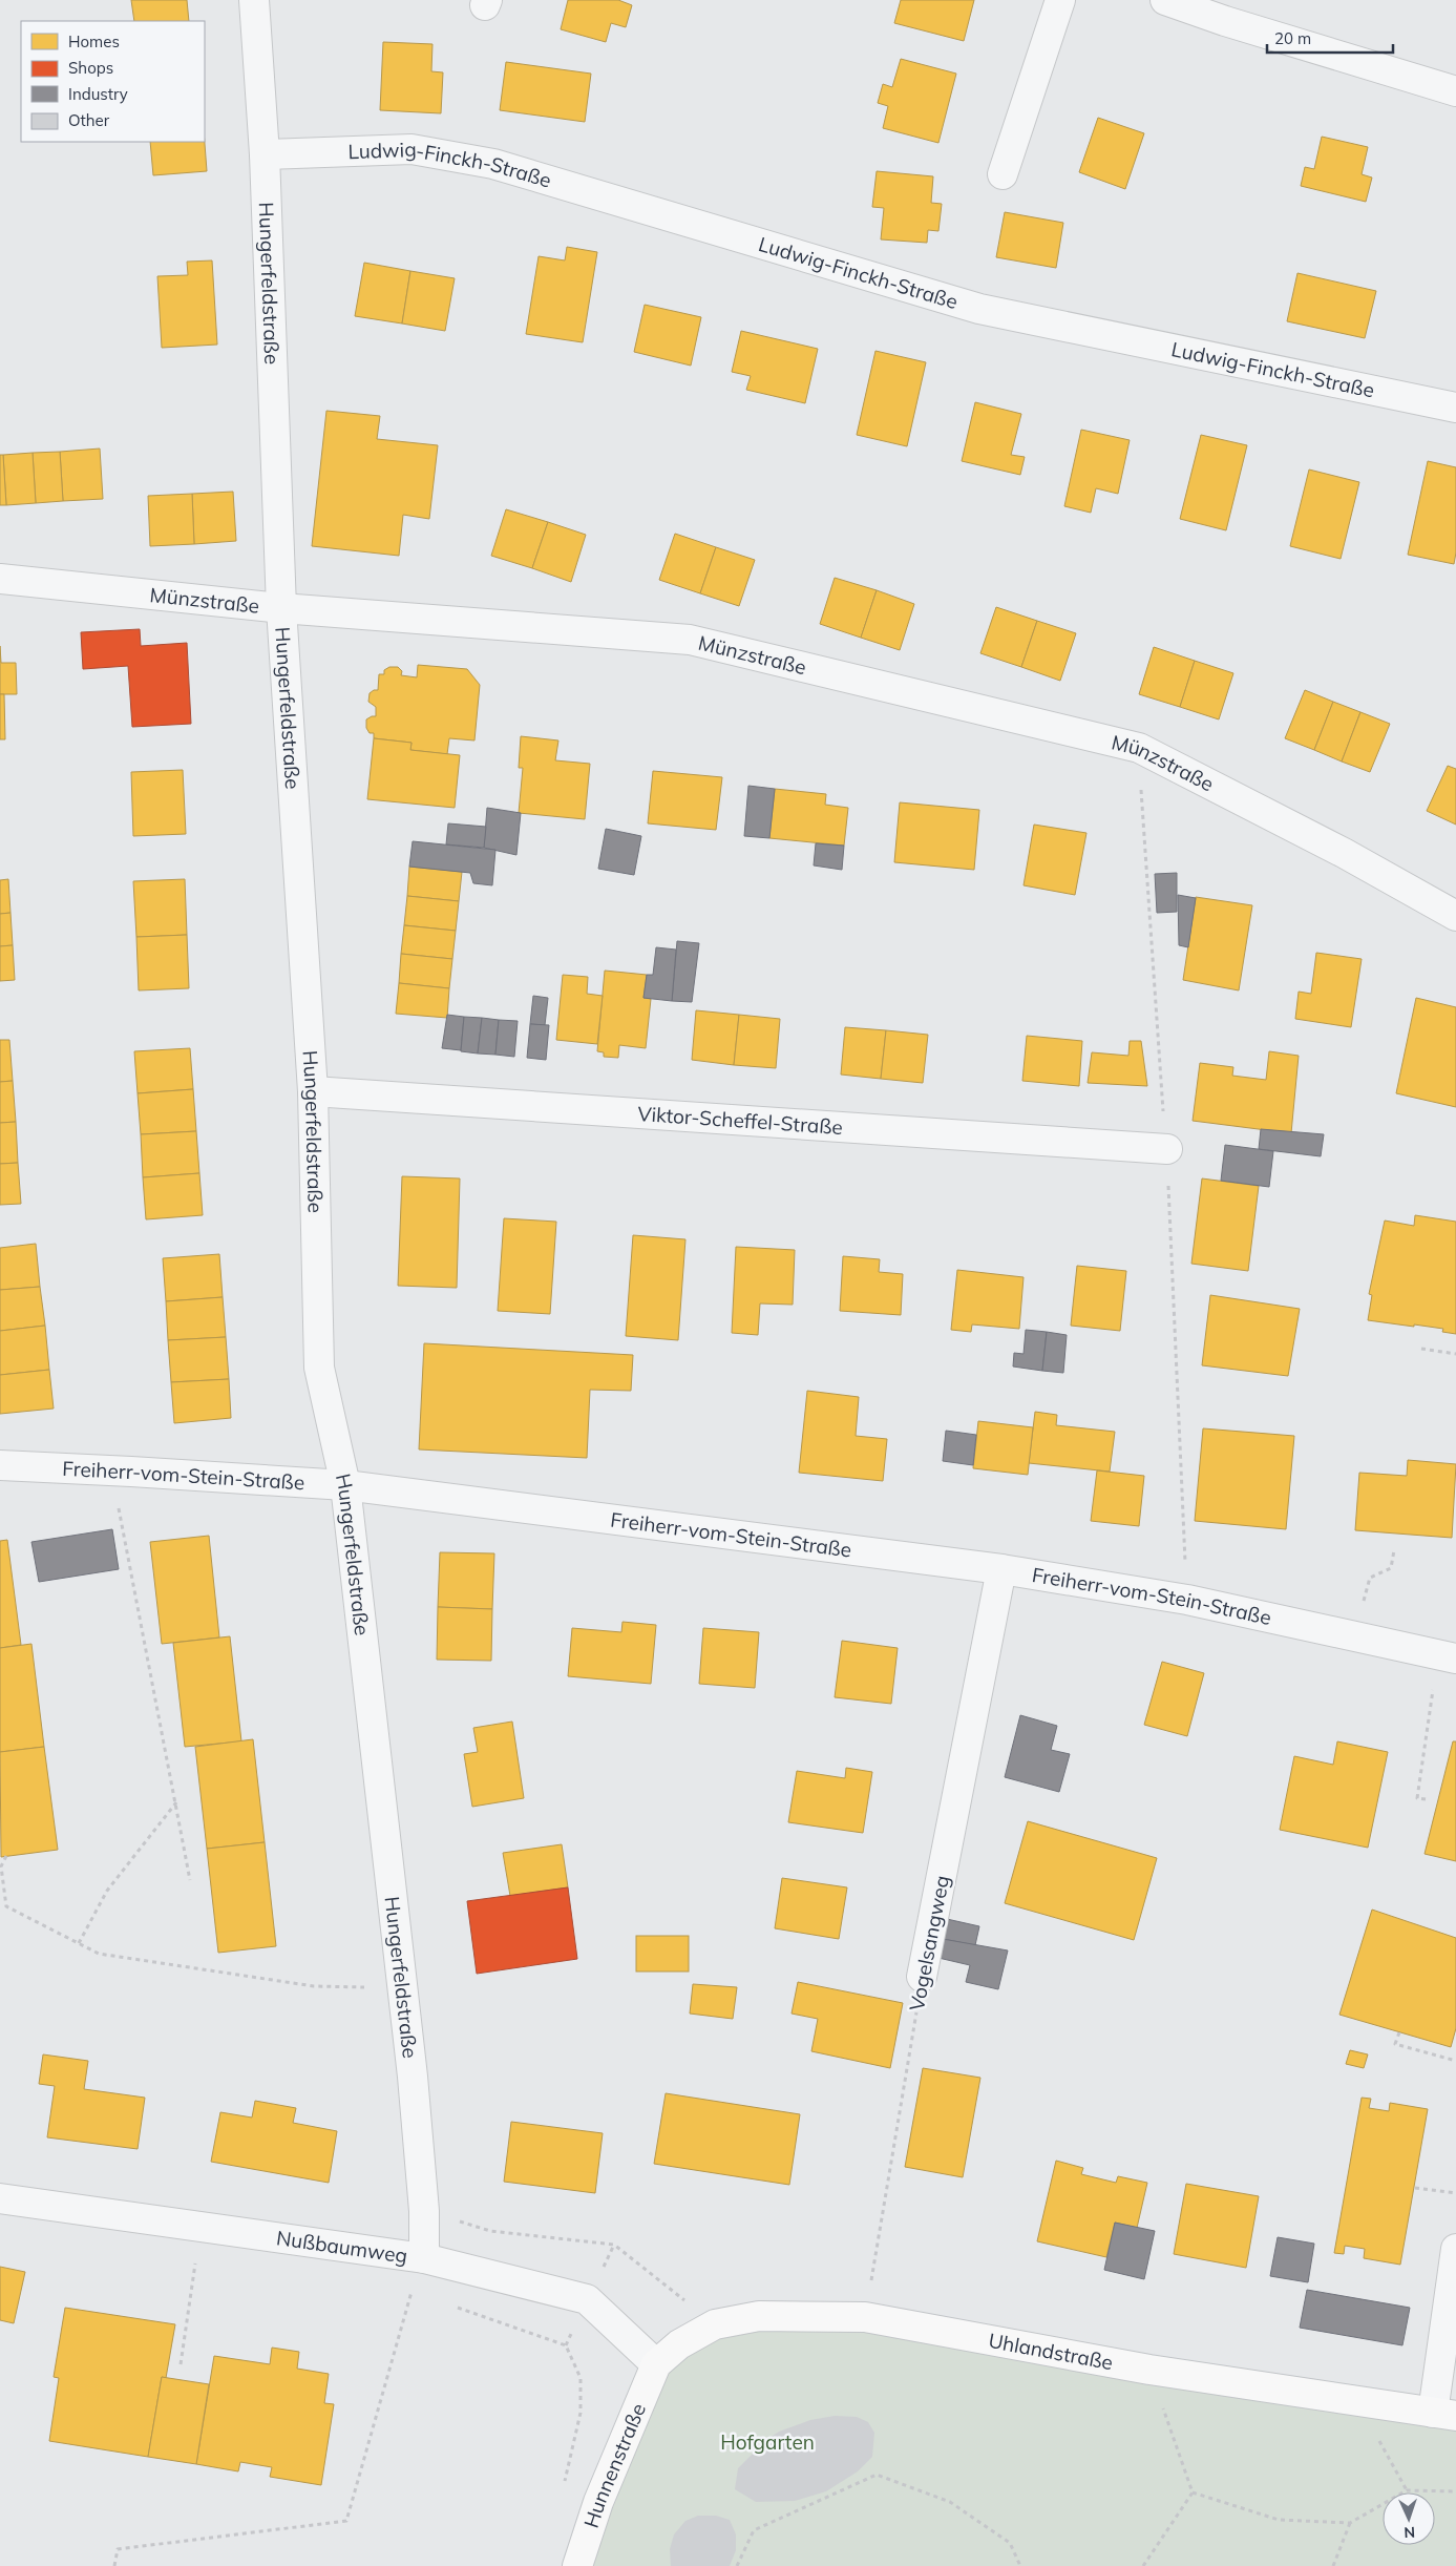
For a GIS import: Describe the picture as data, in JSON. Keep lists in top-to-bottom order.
{
  "streets": {
    "main road": ["Uhlandstraße", "Hunnenstraße"],
    "street": [
      "Ludwig-Finckh-Straße",
      "Hungerfeldstraße",
      "Münzstraße",
      "Viktor-Scheffel-Straße",
      "Freiherr-vom-Stein-Straße",
      "Vogelsangweg",
      "Nußbaumweg"
    ]
  },
  "crossings": [
    ["Ludwig-Finckh-Straße", "Hungerfeldstraße"],
    ["Hungerfeldstraße", "Münzstraße"],
    ["Hungerfeldstraße", "Viktor-Scheffel-Straße"],
    ["Hungerfeldstraße", "Freiherr-vom-Stein-Straße"],
    ["Hungerfeldstraße", "Nußbaumweg"],
    ["Freiherr-vom-Stein-Straße", "Vogelsangweg"],
    ["Vogelsangweg", "Uhlandstraße"],
    ["Nußbaumweg", "Uhlandstraße"],
    ["Nußbaumweg", "Hunnenstraße"],
    ["Uhlandstraße", "Hunnenstraße"]
  ],
  "parks": ["Hofgarten"],
  "legend": [
    "Homes",
    "Shops",
    "Industry",
    "Other"
  ],
  "scale_bar": "20 m",
  "north": "bottom"
}
